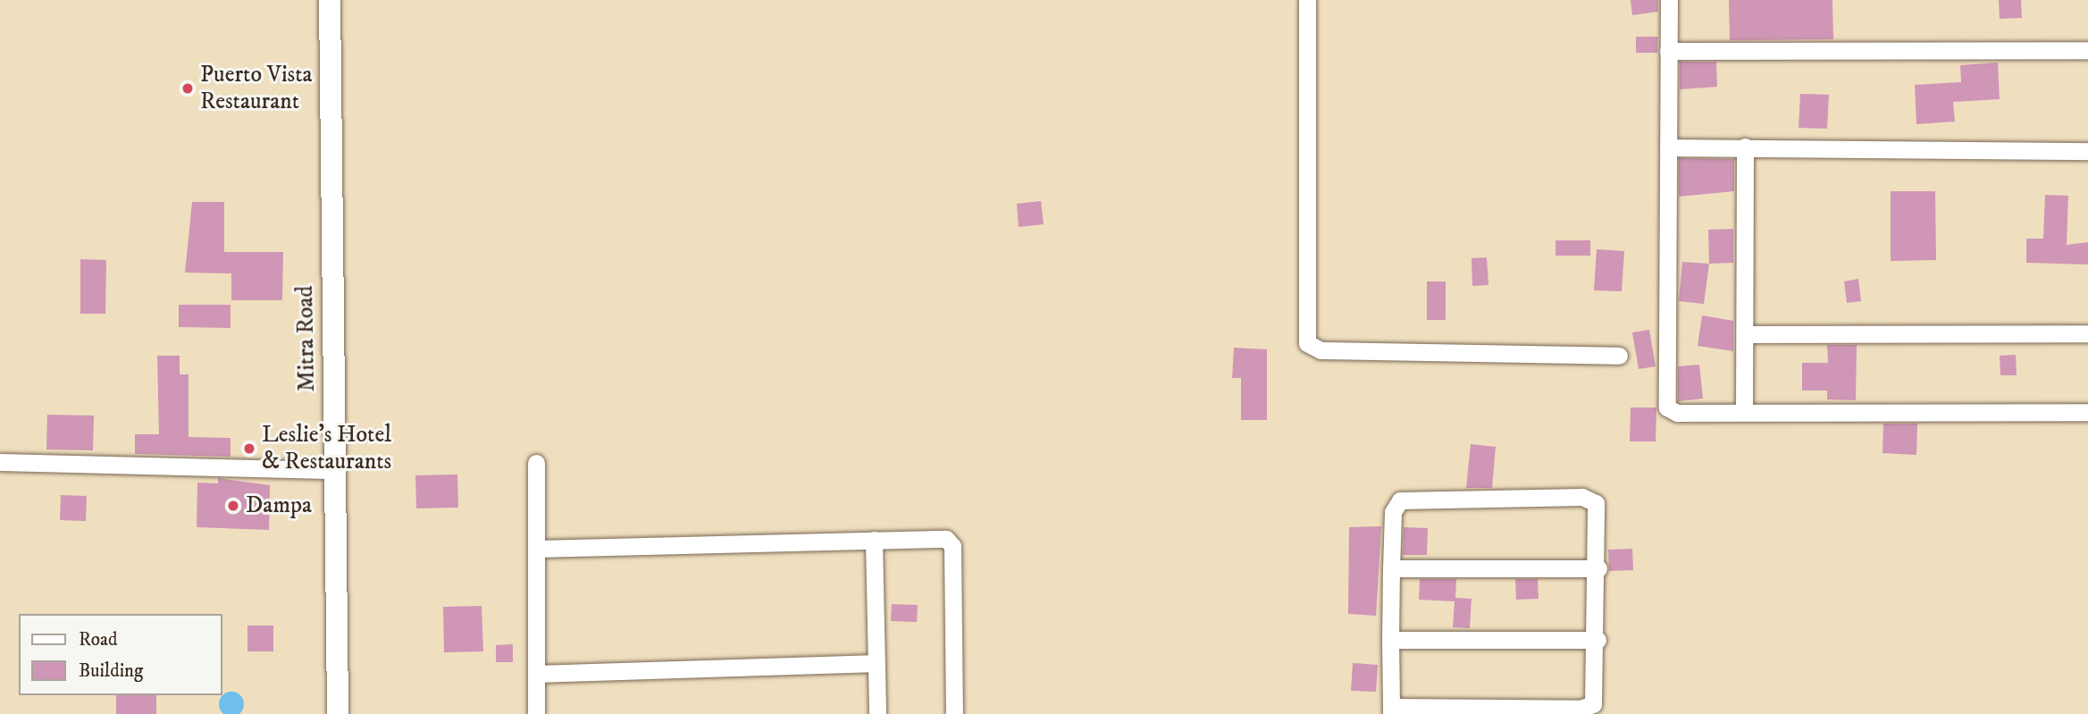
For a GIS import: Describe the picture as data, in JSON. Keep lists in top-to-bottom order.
{
  "streets": {
    "street": ["Mitra Road"]
  },
  "places": ["Puerto Vista Restaurant", "Leslie's Hotel & Restaurants", "Dampa"],
  "legend": ["Road", "Building"]
}
